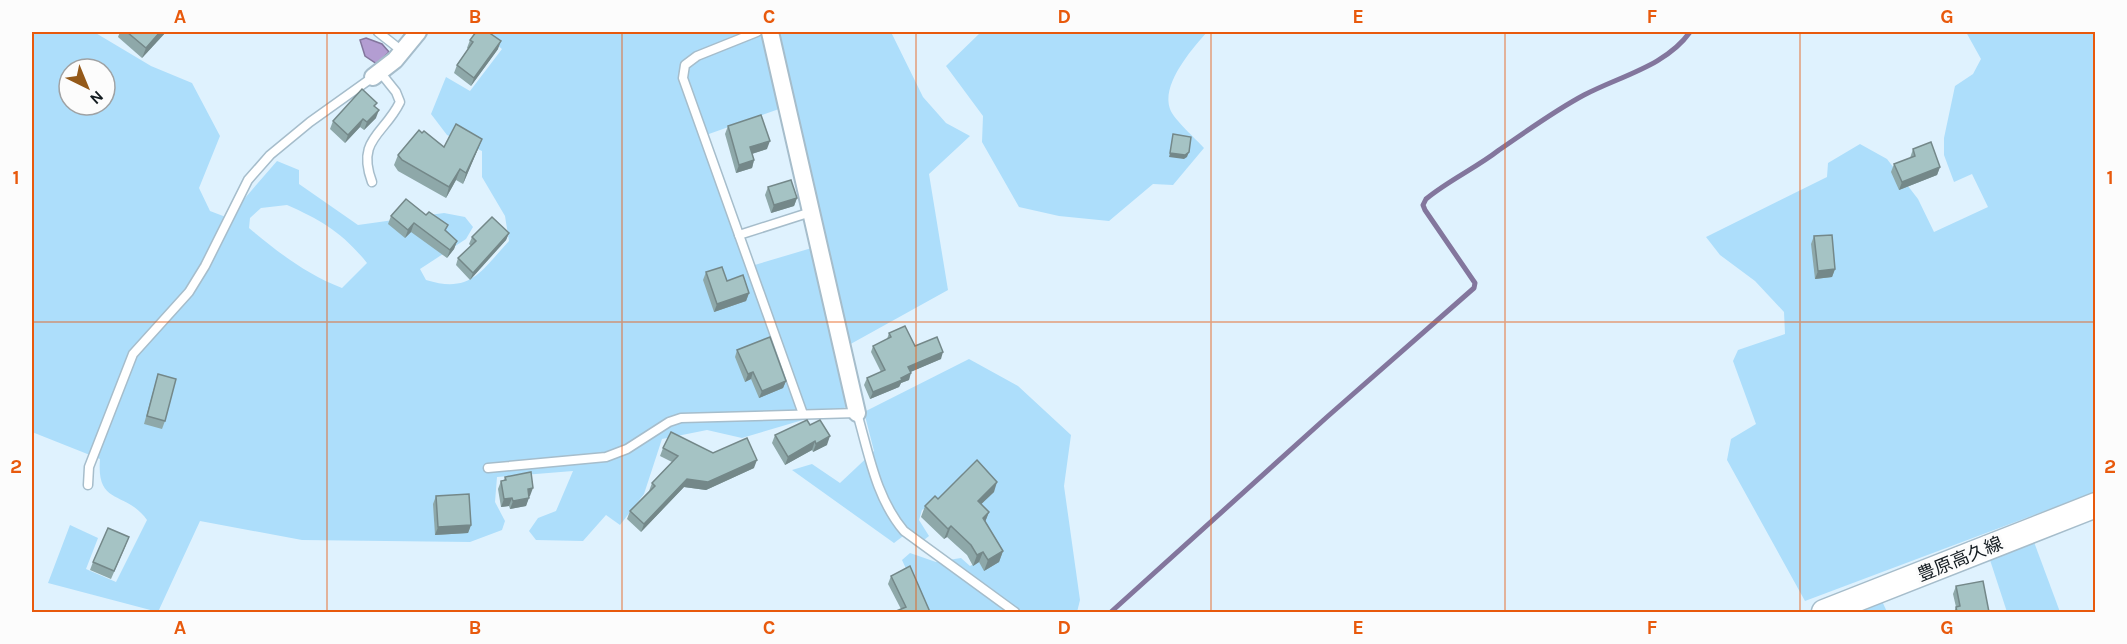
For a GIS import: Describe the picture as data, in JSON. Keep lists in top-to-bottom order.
{
  "streets": {
    "main road": ["豊原高久線"]
  },
  "north": "bottom right",
  "grid": {
    "columns": [
      "A",
      "B",
      "C",
      "D",
      "E",
      "F",
      "G"
    ],
    "rows": ["1", "2"]
  }
}
